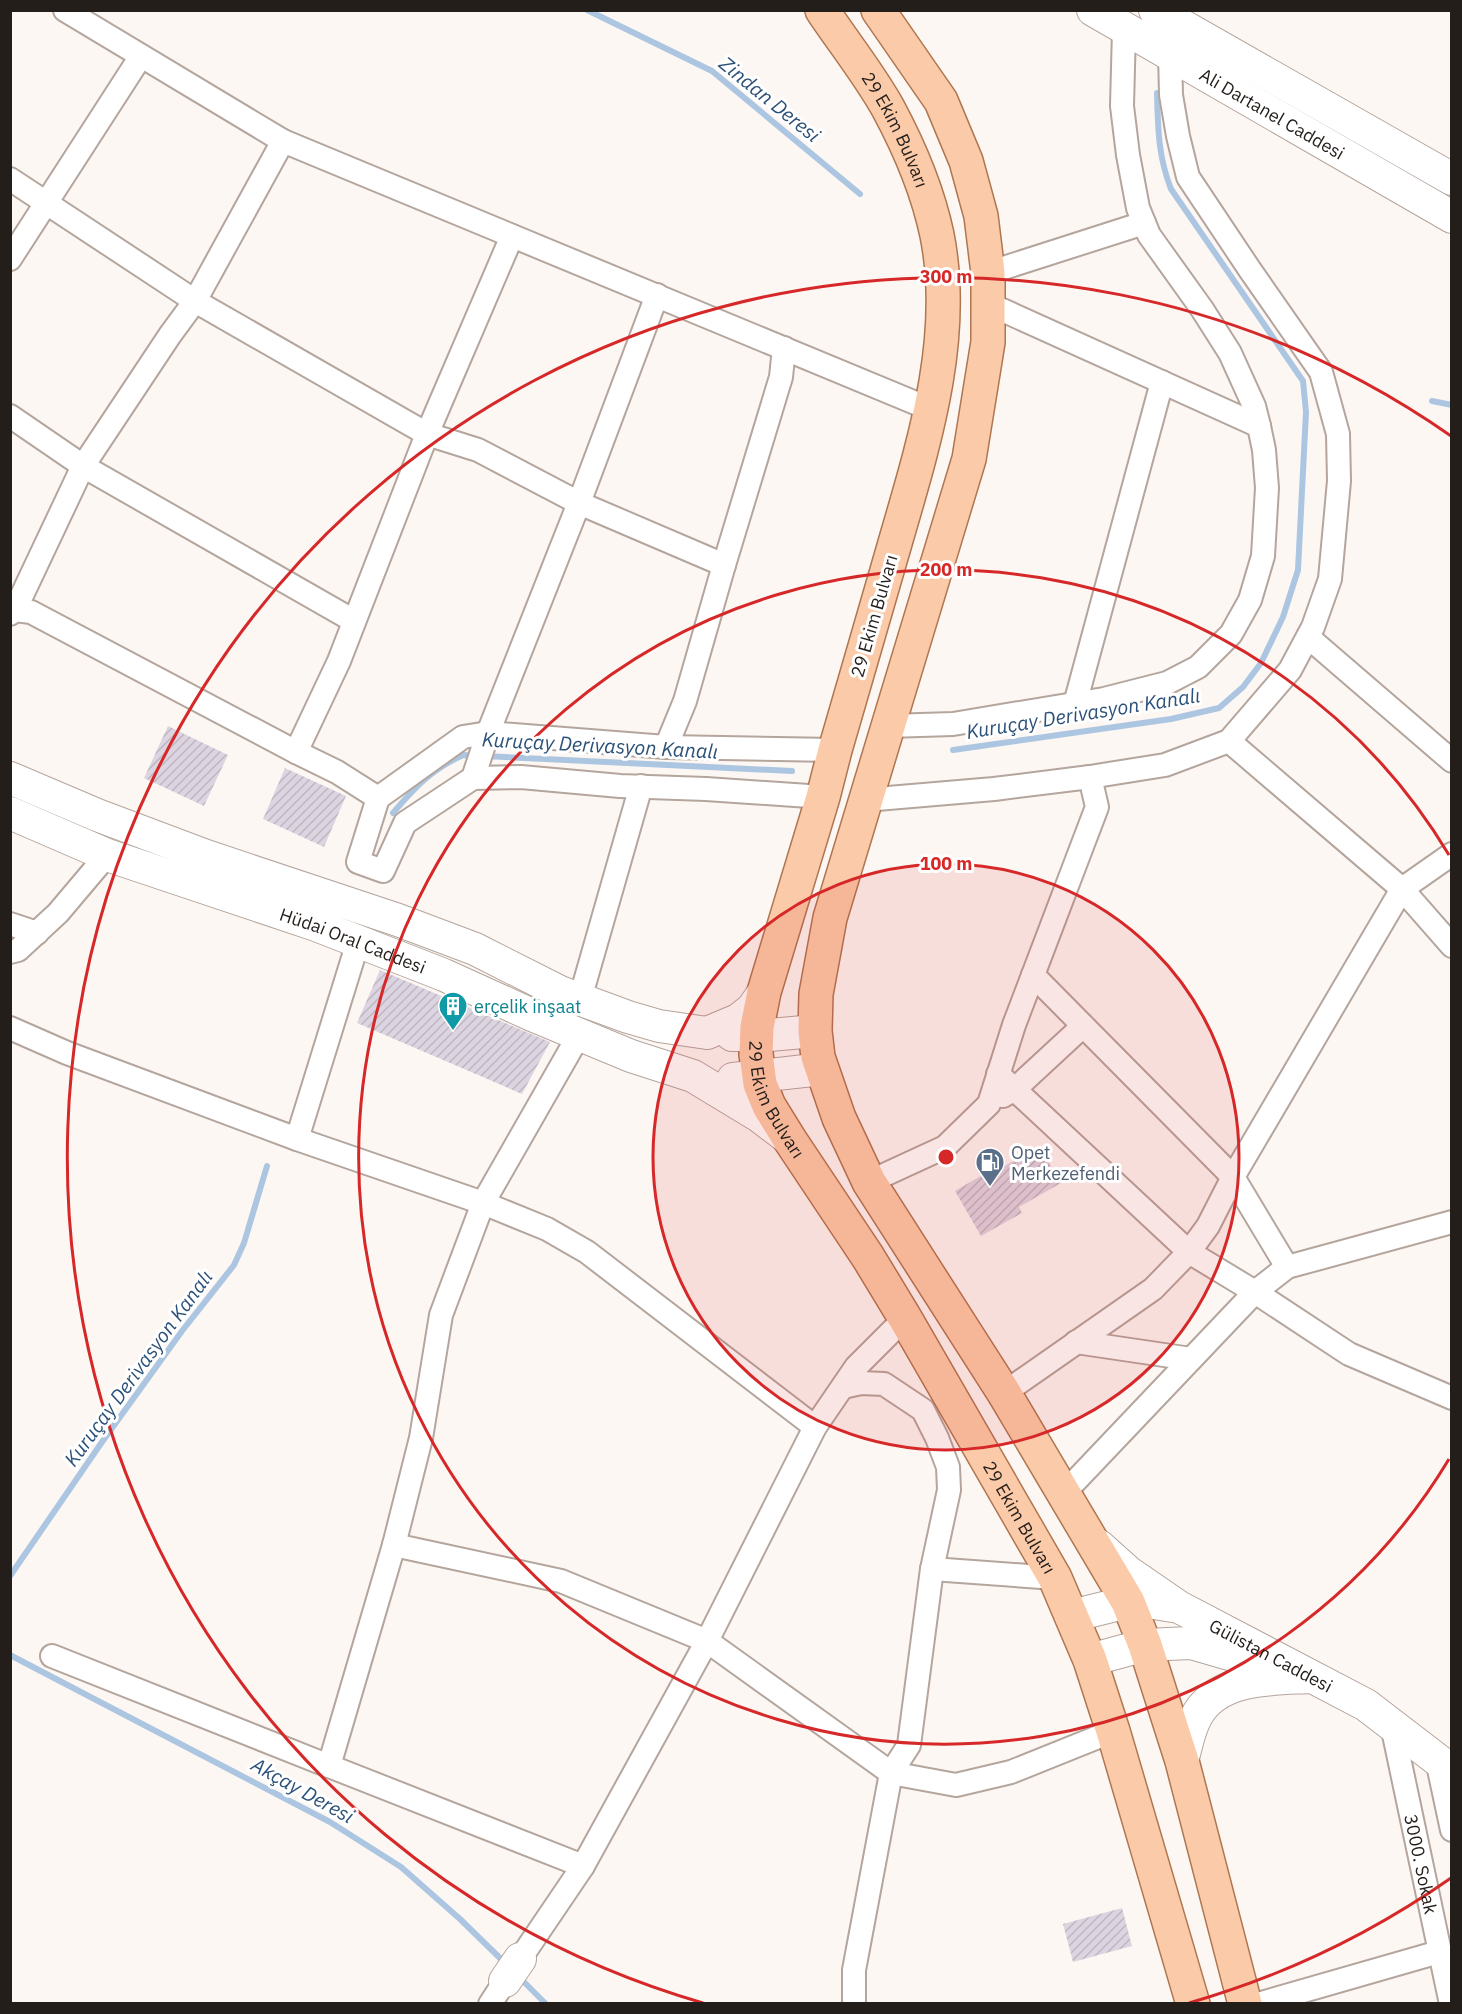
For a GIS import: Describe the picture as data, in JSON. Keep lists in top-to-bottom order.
{
  "streets": {
    "main road": ["29 Ekim Bulvarı"],
    "street": [
      "Ali Dartanel Caddesi",
      "Hüdai Oral Caddesi",
      "Gülistan Caddesi",
      "3000. Sokak"
    ]
  },
  "crossings": [
    ["29 Ekim Bulvarı", "Hüdai Oral Caddesi"],
    ["29 Ekim Bulvarı", "Gülistan Caddesi"],
    ["Gülistan Caddesi", "3000. Sokak"]
  ],
  "water": ["Zindan Deresi", "Kuruçay Derivasyon Kanalı", "Akçay Deresi"],
  "places": {
    "building": ["erçelik inşaat"],
    "fuel station": ["Opet Merkezefendi"]
  },
  "rings": ["300 m", "200 m", "100 m"]
}
